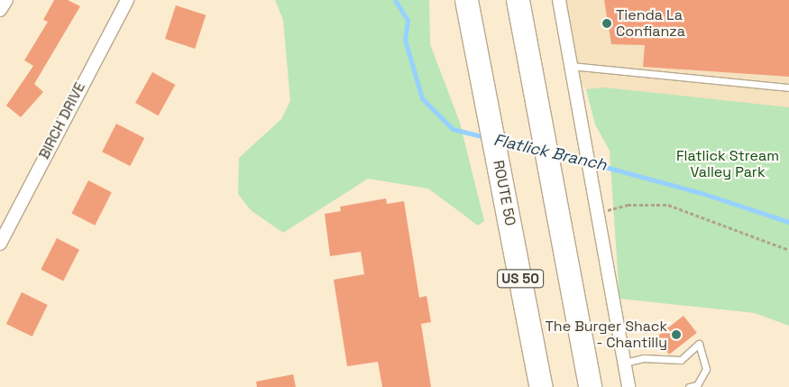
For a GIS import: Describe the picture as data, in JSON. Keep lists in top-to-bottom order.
{
  "streets": {
    "highway": ["ROUTE 50", "US 50"],
    "street": ["BIRCH DRIVE"]
  },
  "water": ["Flatlick Branch"],
  "parks": ["Flatlick Stream Valley Park"],
  "places": ["Tienda La Confianza", "The Burger Shack - Chantilly"]
}
